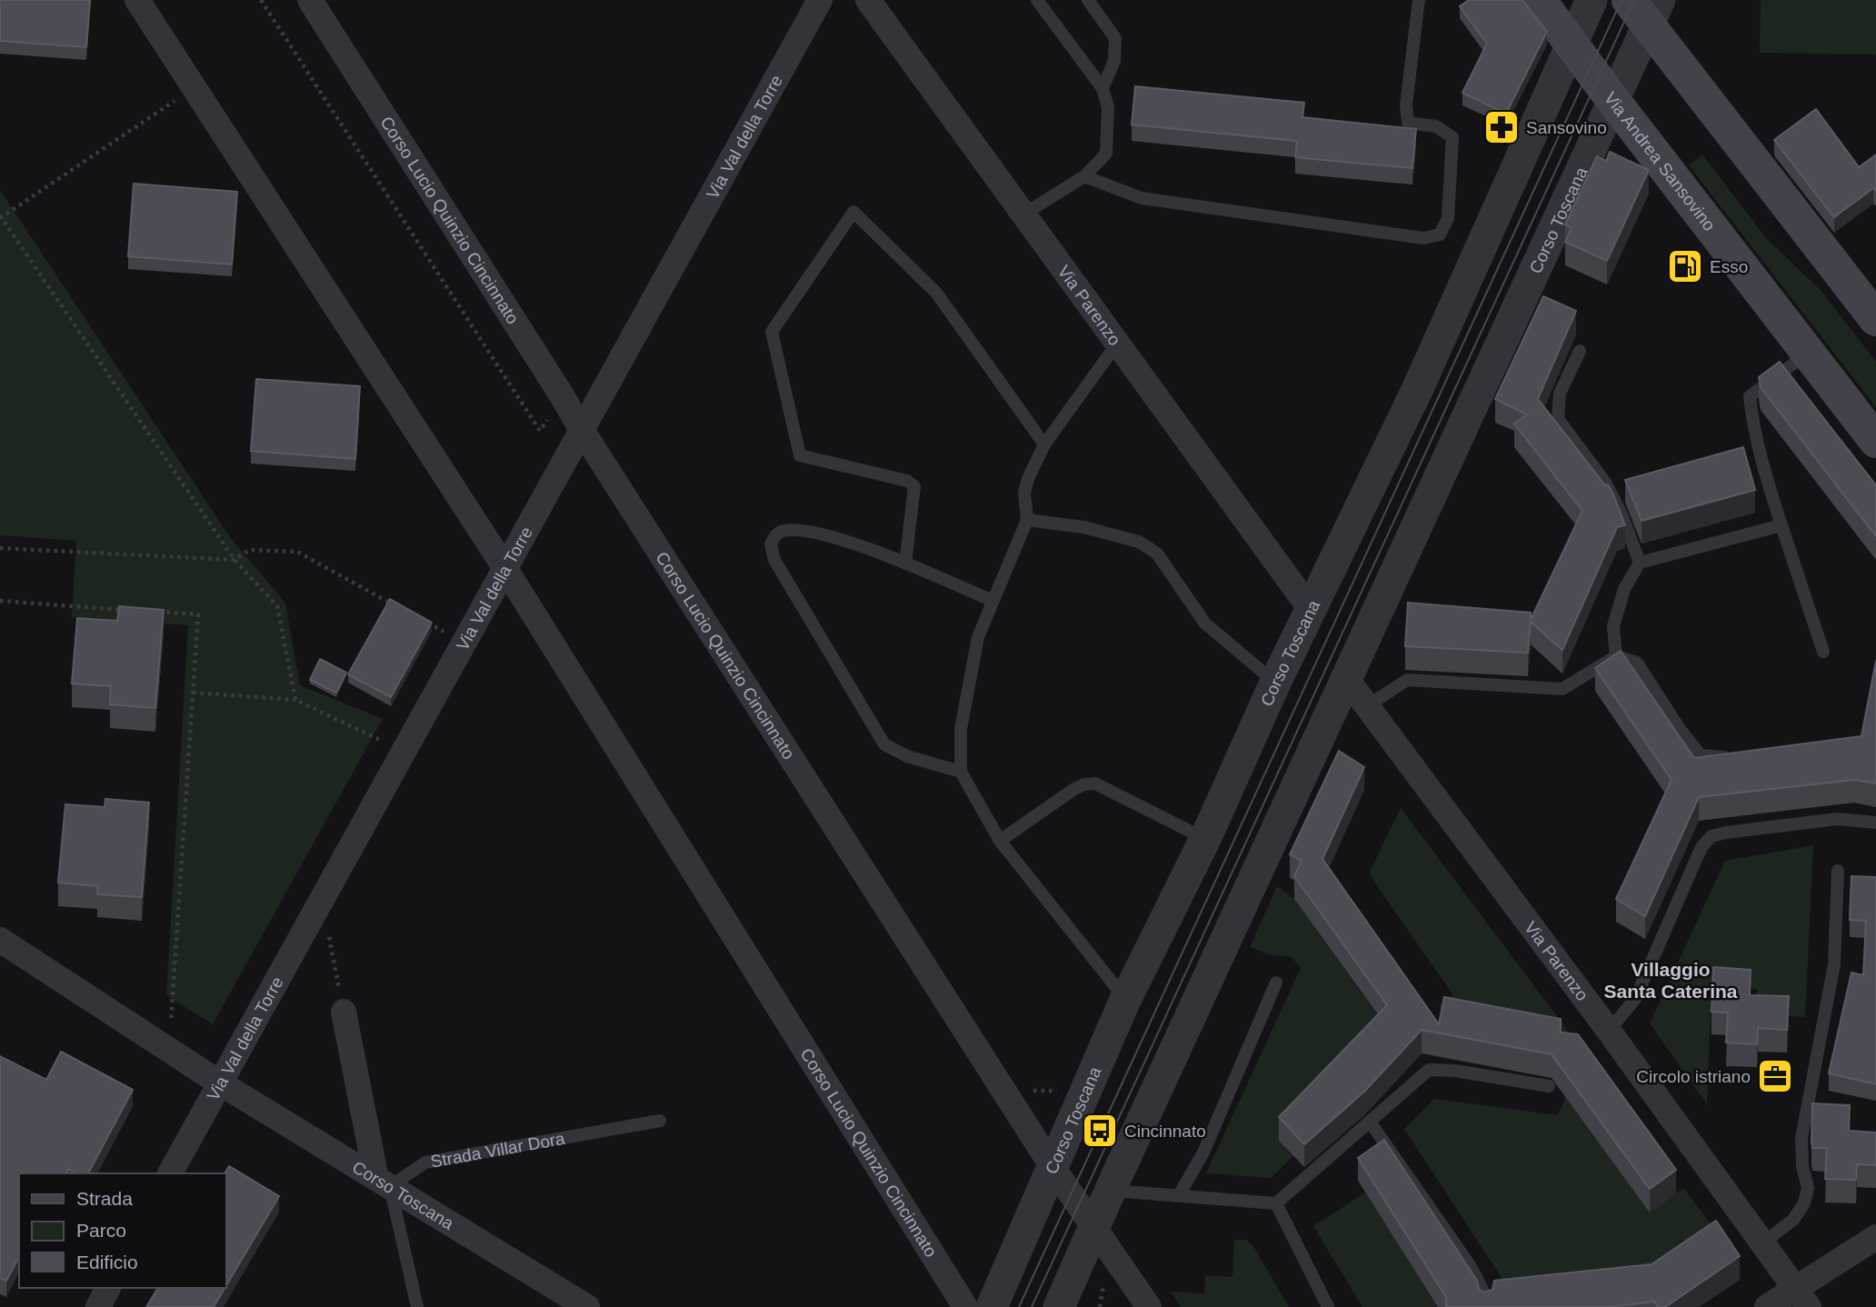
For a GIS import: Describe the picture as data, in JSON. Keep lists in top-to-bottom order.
{
  "streets": {
    "main road": ["Via Andrea Sansovino"],
    "street": [
      "Via Val della Torre",
      "Corso Lucio Quinzio Cincinnato",
      "Corso Toscana",
      "Via Parenzo"
    ],
    "lane": ["Strada Villar Dora"]
  },
  "crossings": [
    ["Via Val della Torre", "Corso Lucio Quinzio Cincinnato"],
    ["Via Val della Torre", "Corso Toscana"],
    ["Via Andrea Sansovino", "Corso Toscana"],
    ["Corso Lucio Quinzio Cincinnato", "Corso Toscana"],
    ["Corso Toscana", "Via Parenzo"],
    ["Corso Toscana", "Strada Villar Dora"]
  ],
  "districts": ["Villaggio Santa Caterina"],
  "places": {
    "pharmacy": ["Sansovino"],
    "fuel station": ["Esso"],
    "office": ["Circolo istriano"],
    "bus stop": ["Cincinnato"]
  },
  "legend": ["Strada", "Parco", "Edificio"]
}
